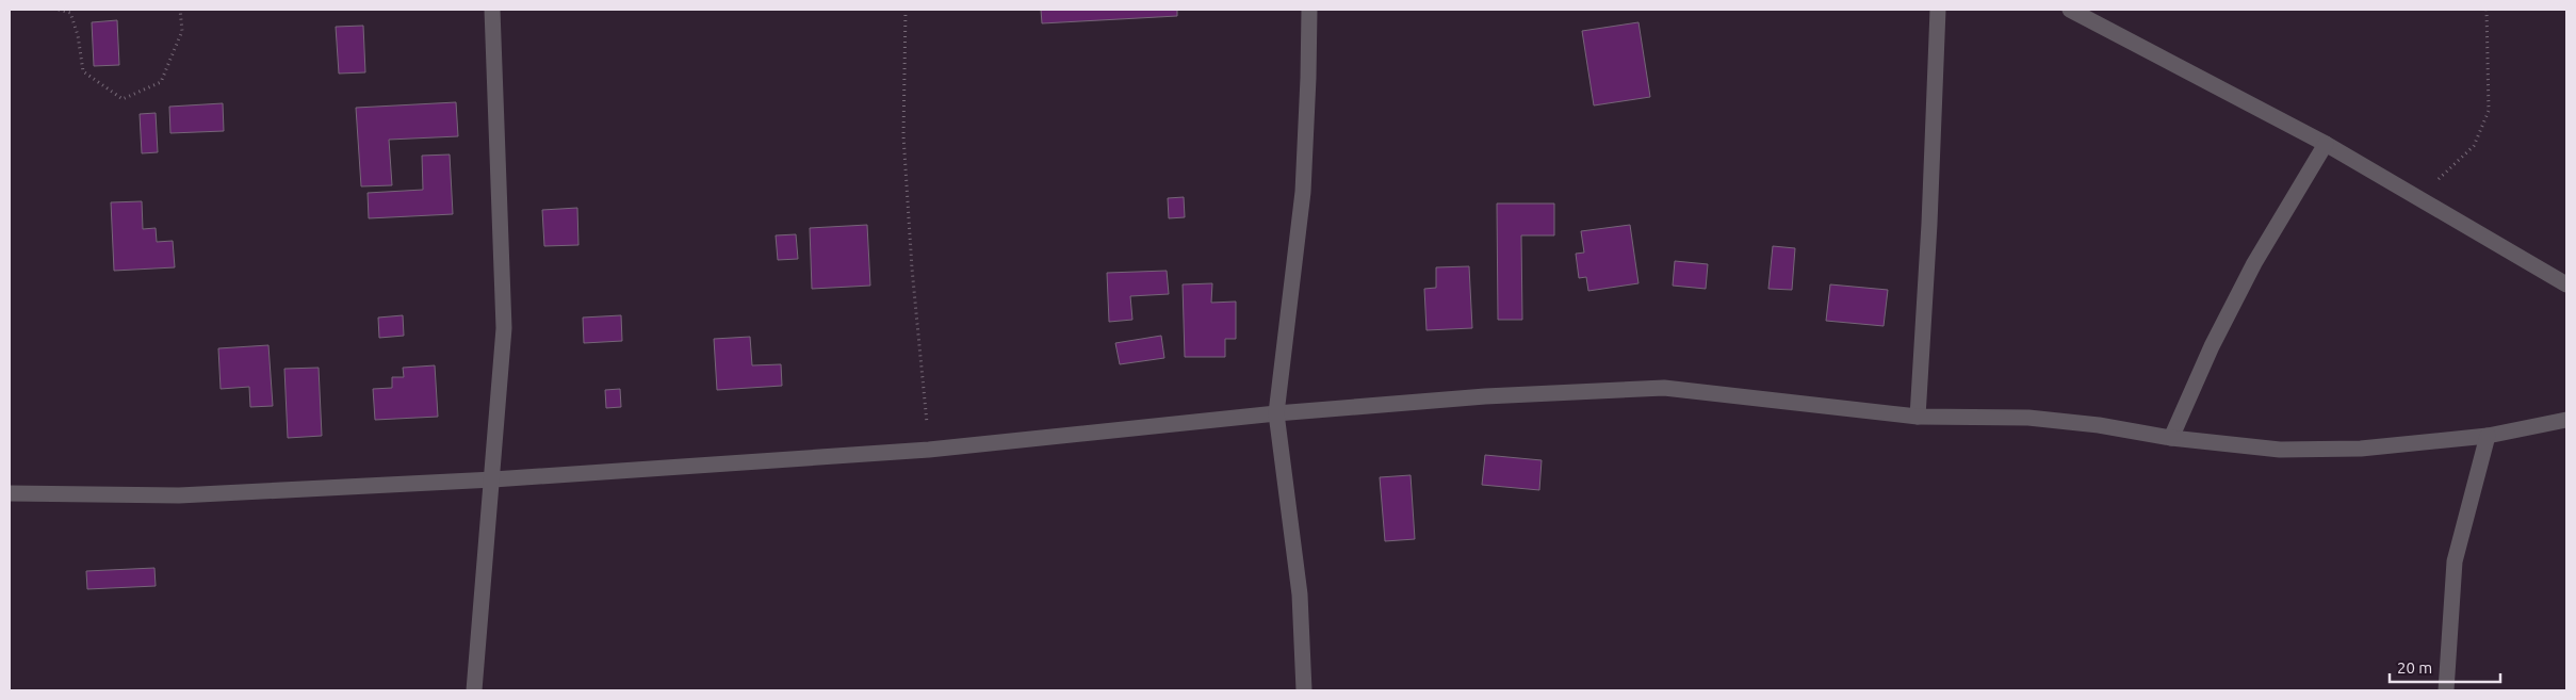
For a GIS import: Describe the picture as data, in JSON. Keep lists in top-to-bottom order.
{
  "scale_bar": "20 m"
}
